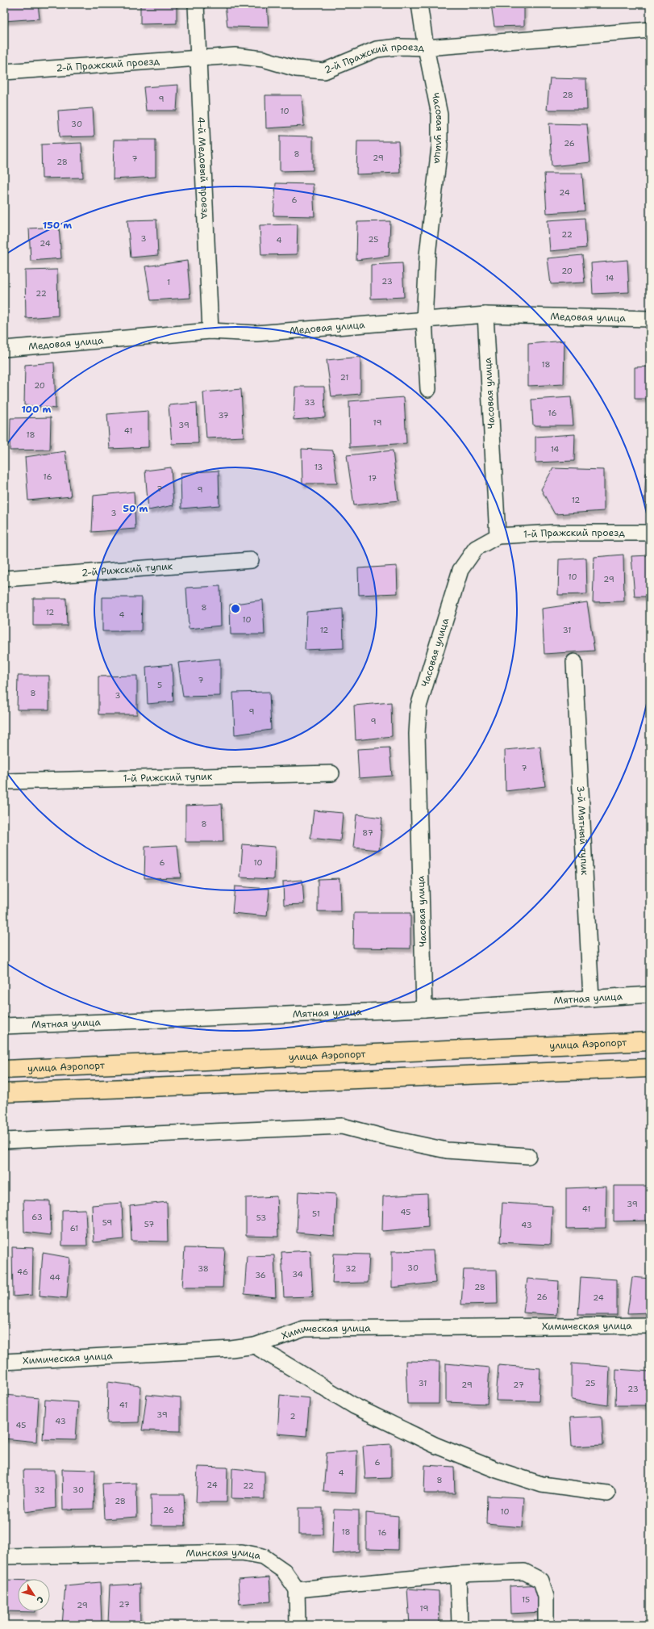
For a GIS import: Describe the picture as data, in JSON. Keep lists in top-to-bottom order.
{
  "streets": {
    "main road": ["улица Аэропорт"],
    "street": [
      "2-й Пражский проезд",
      "Часовая улица",
      "4-й Медовый проезд",
      "Медовая улица",
      "1-й Пражский проезд",
      "2-й Рижский тупик",
      "1-й Рижский тупик",
      "3-й Мятный тупик",
      "Мятная улица",
      "Химическая улица",
      "Минская улица"
    ]
  },
  "crossings": [
    ["2-й Пражский проезд", "Часовая улица"],
    ["2-й Пражский проезд", "4-й Медовый проезд"],
    ["Часовая улица", "Медовая улица"],
    ["Часовая улица", "1-й Пражский проезд"],
    ["Часовая улица", "Мятная улица"],
    ["4-й Медовый проезд", "Медовая улица"],
    ["3-й Мятный тупик", "Мятная улица"]
  ],
  "house_numbers": [
    "28",
    "9",
    "10",
    "30",
    "26",
    "8",
    "29",
    "7",
    "28",
    "24",
    "6",
    "22",
    "3",
    "25",
    "4",
    "24",
    "20",
    "14",
    "23",
    "1",
    "22",
    "18",
    "21",
    "20",
    "33",
    "16",
    "37",
    "19",
    "39",
    "41",
    "18",
    "14",
    "13",
    "16",
    "17",
    "7",
    "9",
    "12",
    "3",
    "10",
    "29",
    "8",
    "12",
    "4",
    "10",
    "12",
    "31",
    "7",
    "5",
    "8",
    "3",
    "9",
    "9",
    "7",
    "8",
    "87",
    "6",
    "10",
    "39",
    "41",
    "45",
    "51",
    "63",
    "53",
    "59",
    "57",
    "43",
    "61",
    "30",
    "38",
    "32",
    "46",
    "34",
    "36",
    "44",
    "28",
    "26",
    "24",
    "31",
    "25",
    "29",
    "27",
    "23",
    "41",
    "39",
    "2",
    "43",
    "45",
    "6",
    "4",
    "8",
    "24",
    "22",
    "32",
    "30",
    "28",
    "26",
    "10",
    "18",
    "16",
    "15",
    "27",
    "29",
    "19"
  ],
  "north": "bottom right",
  "rings": ["150 m", "100 m", "50 m"]
}
